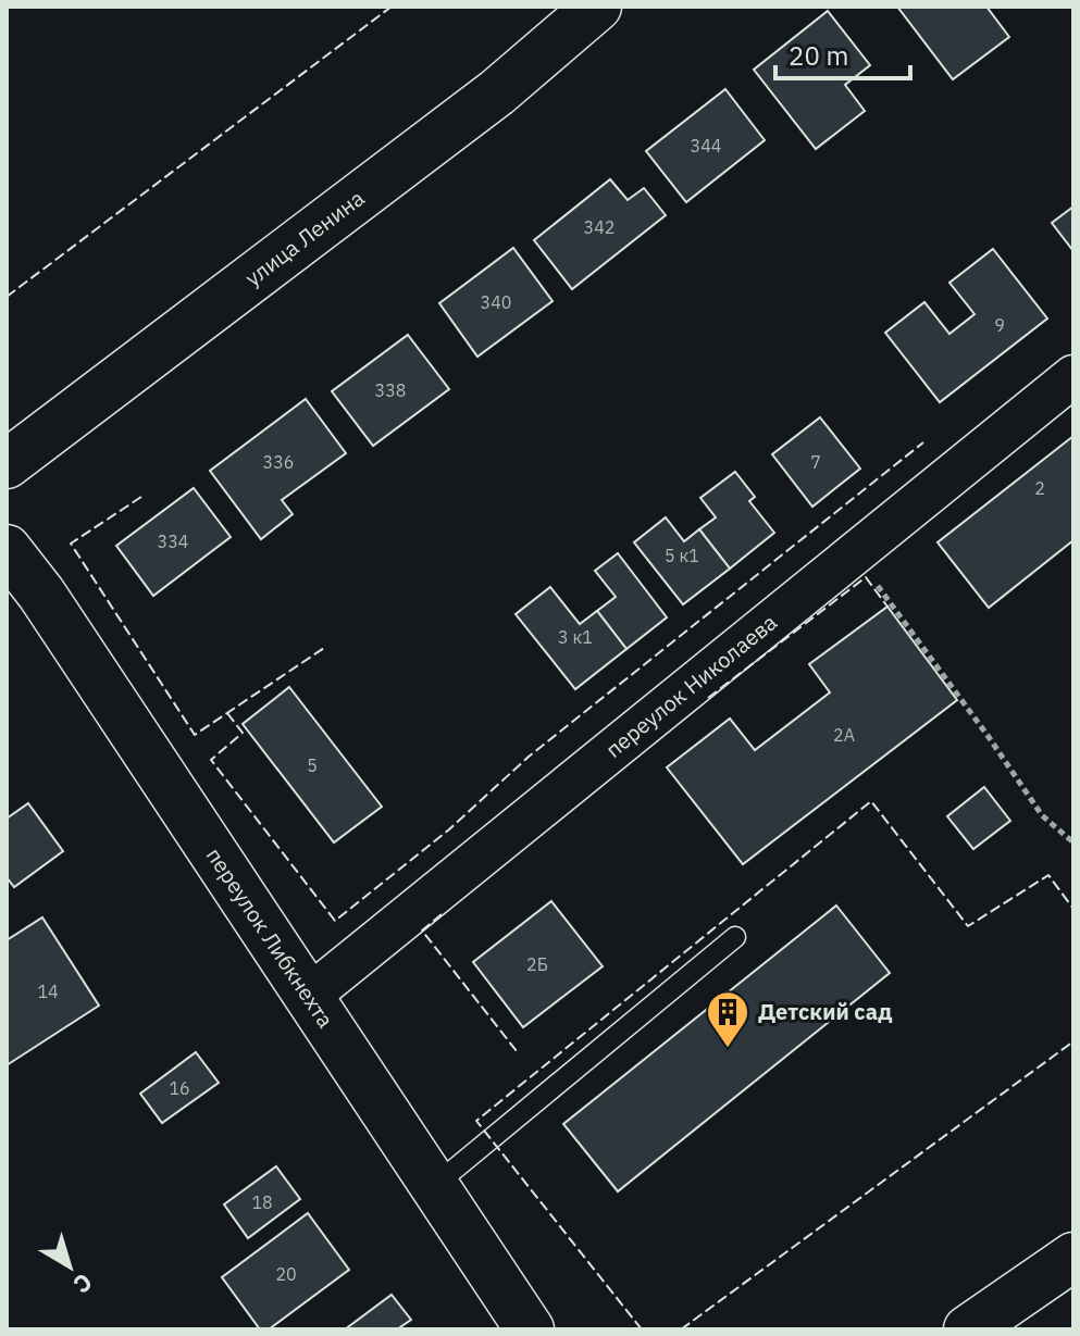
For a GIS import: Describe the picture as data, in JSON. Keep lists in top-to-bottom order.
{
  "streets": {
    "main road": ["улица Ленина", "переулок Либкнехта"],
    "street": ["переулок Николаева"]
  },
  "crossings": [
    ["переулок Николаева", "переулок Либкнехта"]
  ],
  "places": {
    "building": ["Детский сад"]
  },
  "house_numbers": [
    "344",
    "342",
    "340",
    "9",
    "338",
    "336",
    "7",
    "2",
    "334",
    "5 к1",
    "3 к1",
    "2А",
    "5",
    "2Б",
    "14",
    "16",
    "18",
    "20"
  ],
  "scale_bar": "20 m",
  "north": "bottom right"
}
